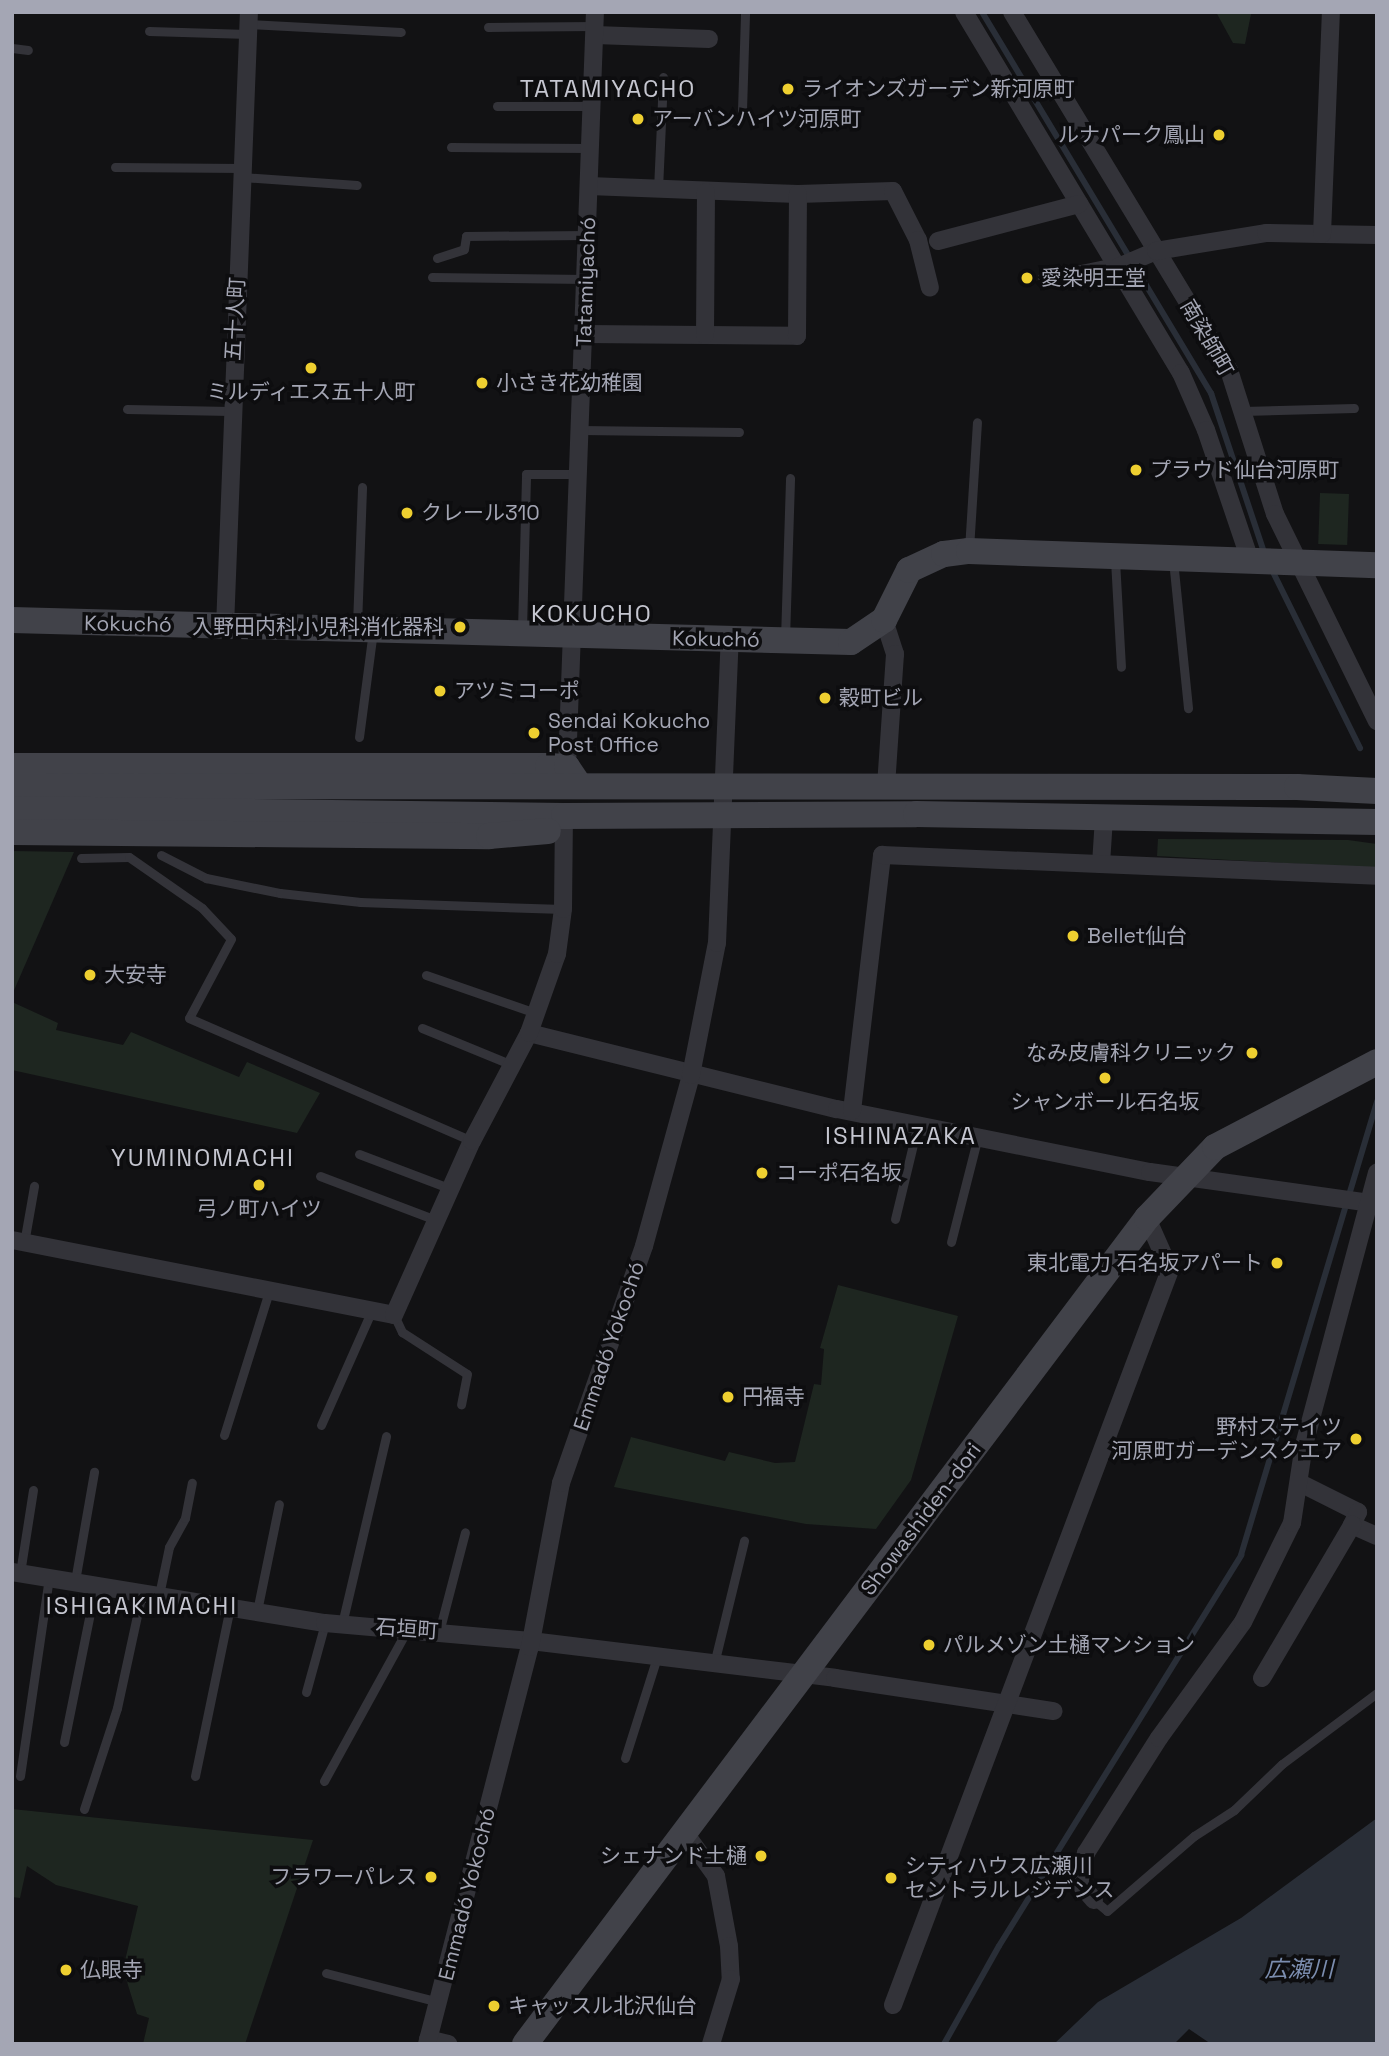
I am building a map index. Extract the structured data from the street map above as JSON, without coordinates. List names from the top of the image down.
{
  "streets": {
    "street": [
      "Tatamiyachó",
      "五十人町",
      "南染師町",
      "Kokuchó",
      "Emmadó Yokochó",
      "Showashiden-dori",
      "石垣町"
    ]
  },
  "crossings": [
    ["Tatamiyachó", "Kokuchó"],
    ["五十人町", "Kokuchó"],
    ["Kokuchó", "Emmadó Yokochó"],
    ["Emmadó Yokochó", "石垣町"],
    ["Showashiden-dori", "石垣町"]
  ],
  "districts": [
    "TATAMIYACHO",
    "KOKUCHO",
    "ISHINAZAKA",
    "YUMINOMACHI",
    "ISHIGAKIMACHI"
  ],
  "water": ["広瀬川"],
  "places": [
    "ライオンズガーデン新河原町",
    "アーバンハイツ河原町",
    "ルナパーク鳳山",
    "愛染明王堂",
    "ミルディエス五十人町",
    "小さき花幼稚園",
    "プラウド仙台河原町",
    "クレール310",
    "入野田内科小児科消化器科",
    "アツミコーポ",
    "穀町ビル",
    "Sendai Kokucho Post Office",
    "Bellet仙台",
    "大安寺",
    "なみ皮膚科クリニック",
    "シャンボール石名坂",
    "コーポ石名坂",
    "弓ノ町ハイツ",
    "東北電力 石名坂アパート",
    "円福寺",
    "野村ステイツ 河原町ガーデンスクエア",
    "パルメゾン土樋マンション",
    "シェナンド土樋",
    "フラワーパレス",
    "シティハウス広瀬川 セントラルレジデンス",
    "仏眼寺",
    "キャッスル北沢仙台"
  ]
}
